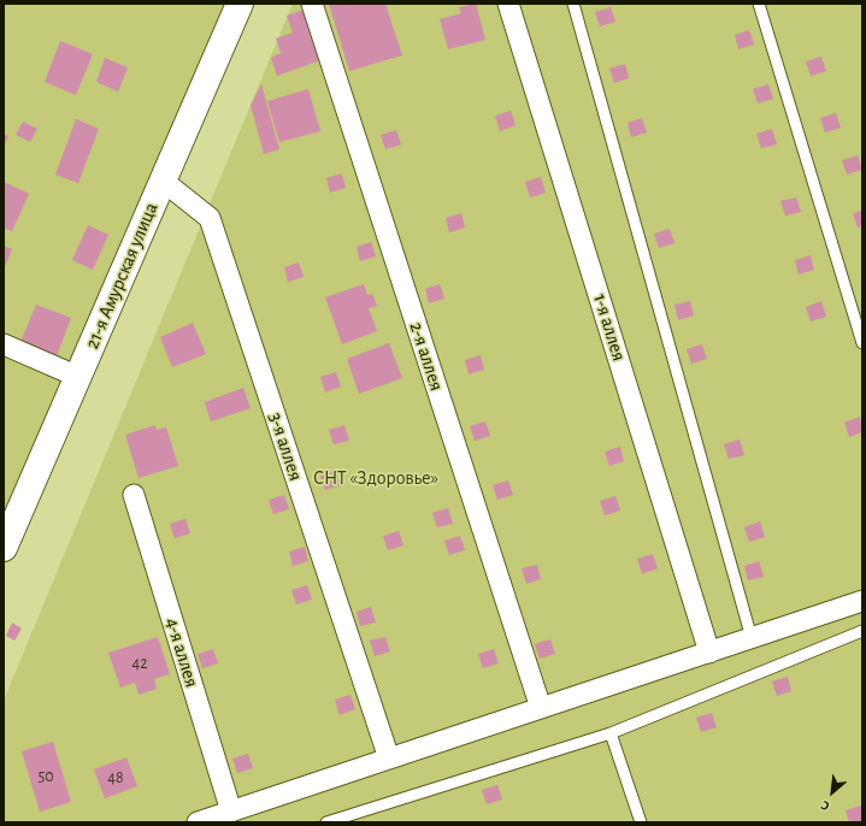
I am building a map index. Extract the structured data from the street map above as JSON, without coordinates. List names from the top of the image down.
{
  "streets": {
    "main road": ["21-я Амурская улица"],
    "street": [
      "1-я аллея",
      "2-я аллея",
      "3-я аллея",
      "4-я аллея"
    ]
  },
  "crossings": [
    ["21-я Амурская улица", "3-я аллея"]
  ],
  "parks": ["СНТ «Здоровье»"],
  "house_numbers": ["42", "50", "48"],
  "north": "bottom left"
}
